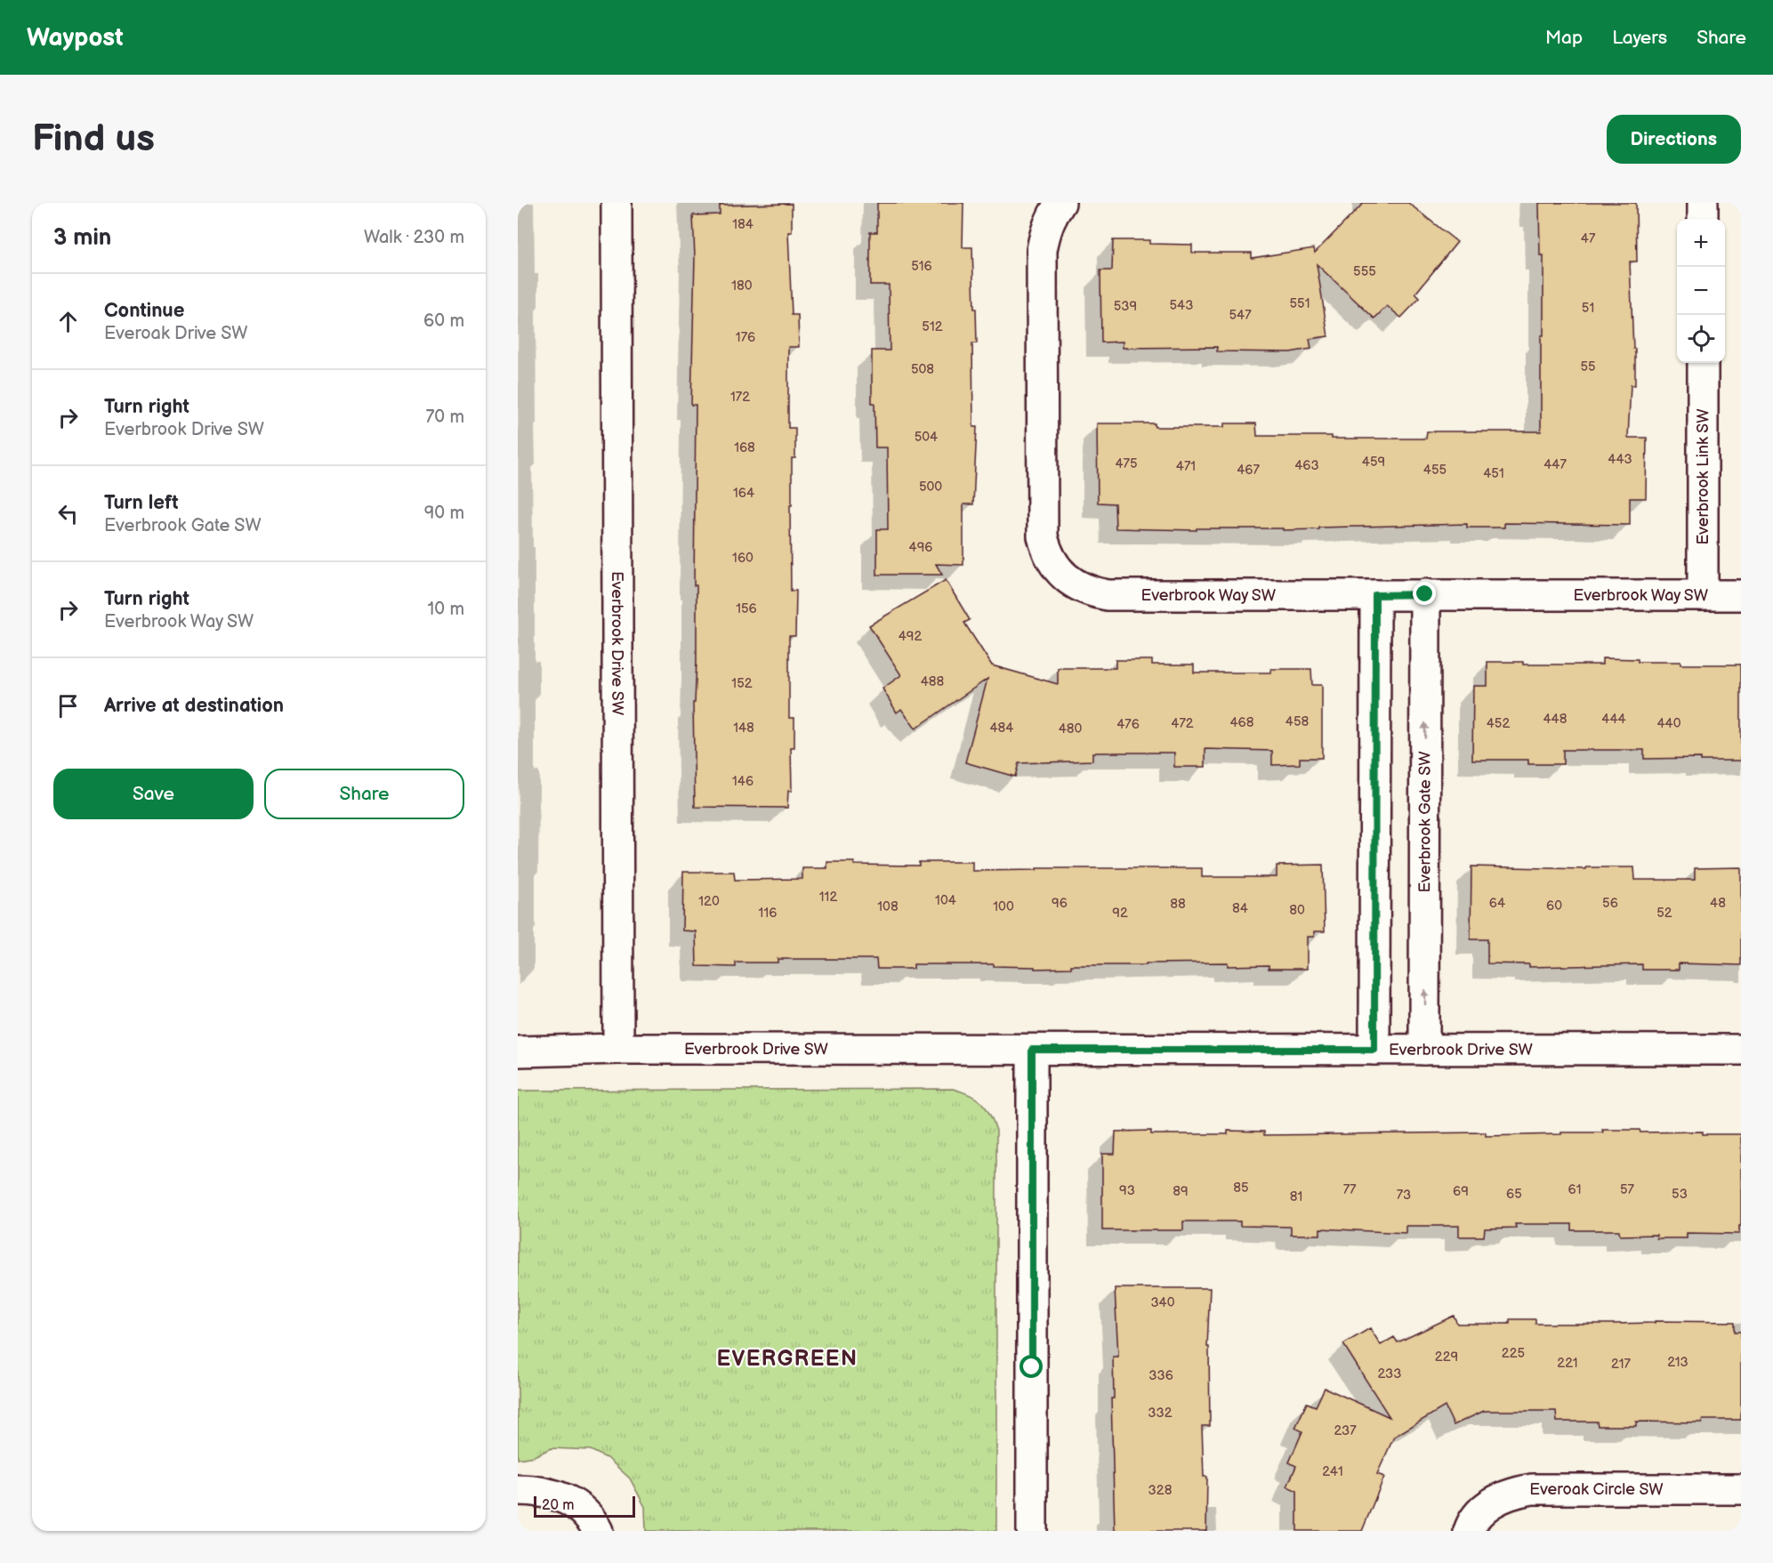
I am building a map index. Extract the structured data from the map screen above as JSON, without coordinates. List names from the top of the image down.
{
  "streets": {
    "street": [
      "Everbrook Link SW",
      "Everbrook Way SW",
      "Everbrook Drive SW",
      "Everbrook Gate SW",
      "Everoak Circle SW"
    ]
  },
  "crossings": [
    ["Everbrook Link SW", "Everbrook Way SW"],
    ["Everbrook Way SW", "Everbrook Gate SW"],
    ["Everbrook Drive SW", "Everbrook Gate SW"]
  ],
  "districts": ["EVERGREEN"],
  "house_numbers": [
    "184",
    "47",
    "516",
    "555",
    "180",
    "551",
    "543",
    "539",
    "51",
    "547",
    "512",
    "176",
    "55",
    "508",
    "172",
    "504",
    "168",
    "443",
    "459",
    "475",
    "447",
    "463",
    "471",
    "467",
    "455",
    "451",
    "500",
    "164",
    "496",
    "160",
    "156",
    "492",
    "488",
    "152",
    "448",
    "444",
    "458",
    "468",
    "472",
    "452",
    "440",
    "476",
    "148",
    "484",
    "480",
    "146",
    "112",
    "104",
    "120",
    "96",
    "64",
    "56",
    "48",
    "88",
    "60",
    "108",
    "100",
    "84",
    "80",
    "116",
    "92",
    "52",
    "85",
    "77",
    "61",
    "57",
    "93",
    "89",
    "69",
    "65",
    "53",
    "73",
    "81",
    "340",
    "225",
    "229",
    "213",
    "221",
    "217",
    "233",
    "336",
    "332",
    "237",
    "241",
    "328"
  ],
  "scale_bar": "20 m",
  "page": {
    "header": "Waypost",
    "nav": ["Map", "Layers", "Share"],
    "buttons": [
      "Directions",
      ["Save", "Share"]
    ],
    "title": "Find us",
    "heading": ["3 min", "Walk · 230 m"],
    "map_buttons": ["+", "−"],
    "list": [
      ["Continue", "Everoak Drive SW", "60 m"],
      ["Turn right", "Everbrook Drive SW", "70 m"],
      ["Turn left", "Everbrook Gate SW", "90 m"],
      ["Turn right", "Everbrook Way SW", "10 m"],
      "Arrive at destination"
    ],
    "scale": "20 m"
  }
}
